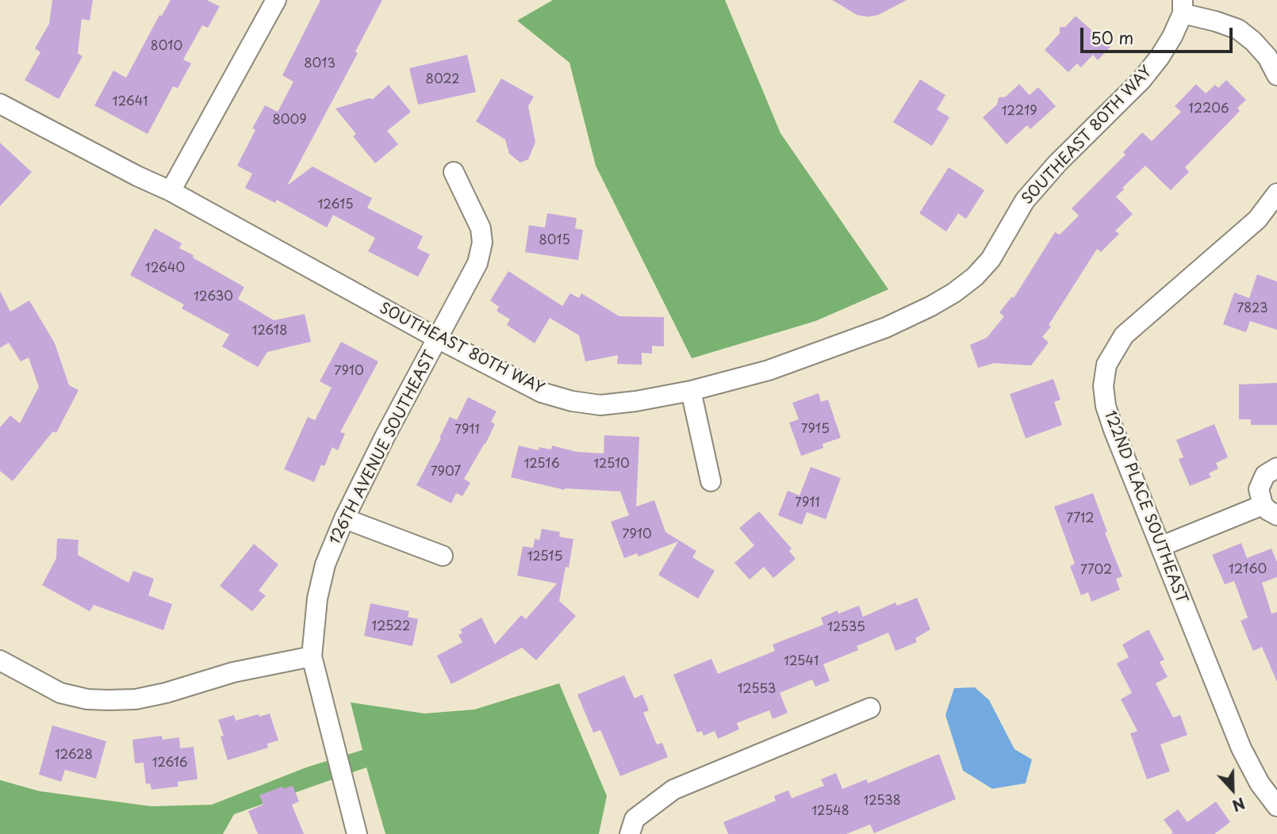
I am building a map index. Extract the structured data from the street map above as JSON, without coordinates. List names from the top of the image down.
{
  "streets": {
    "street": ["SOUTHEAST 80TH WAY", "126TH AVENUE SOUTHEAST", "122ND PLACE SOUTHEAST"]
  },
  "crossings": [
    ["SOUTHEAST 80TH WAY", "126TH AVENUE SOUTHEAST"]
  ],
  "house_numbers": [
    "8010",
    "8013",
    "8022",
    "12641",
    "12206",
    "12219",
    "8009",
    "12615",
    "8015",
    "12640",
    "12630",
    "7823",
    "12618",
    "7910",
    "7915",
    "7911",
    "12516",
    "12510",
    "7907",
    "7911",
    "7712",
    "7910",
    "12515",
    "12160",
    "7702",
    "12522",
    "12535",
    "12541",
    "12553",
    "12628",
    "12616",
    "12538",
    "12548"
  ],
  "scale_bar": "50 m",
  "north": "bottom"
}
